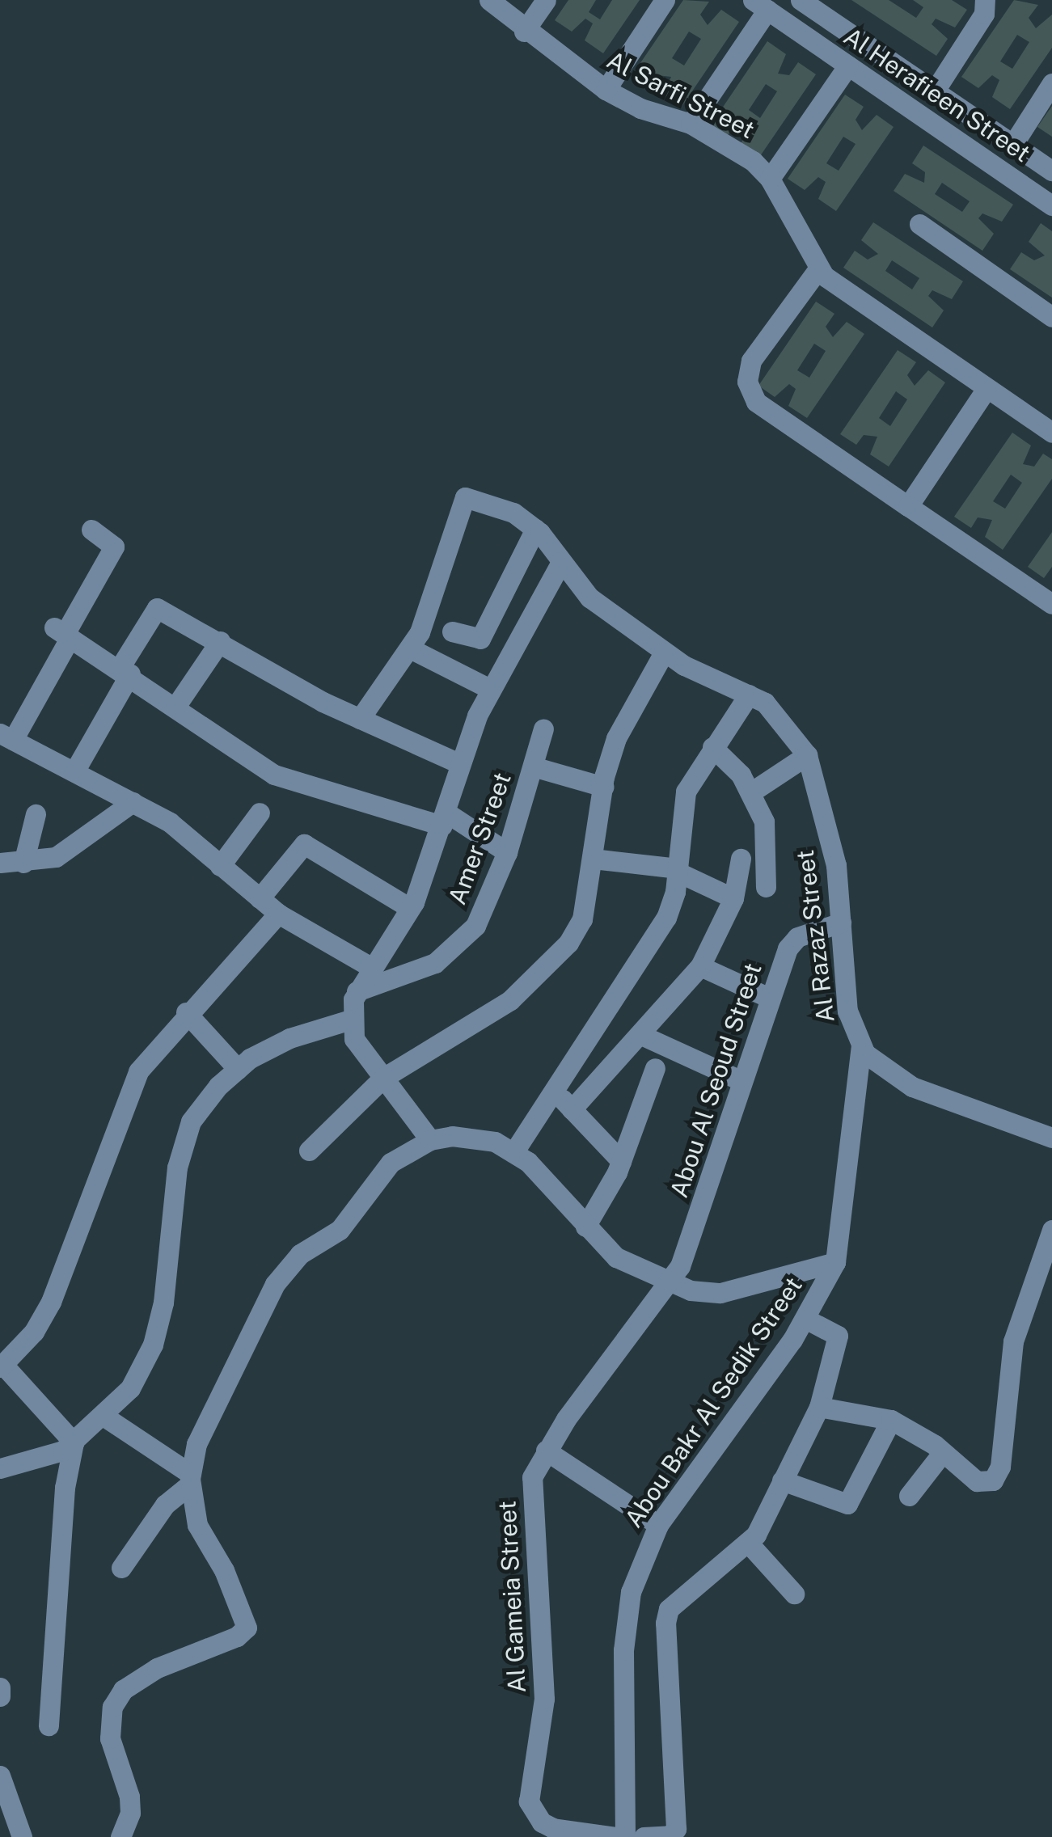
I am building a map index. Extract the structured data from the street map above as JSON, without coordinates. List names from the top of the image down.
{
  "streets": {
    "street": [
      "Al Sarfi Street",
      "Al Herafieen Street",
      "Amer Street",
      "Al Razaz Street",
      "Abou Al Seoud Street",
      "Abou Bakr Al Sedik Street",
      "Al Gameia Street"
    ]
  },
  "crossings": [
    ["Al Razaz Street", "Abou Al Seoud Street"],
    ["Al Razaz Street", "Abou Bakr Al Sedik Street"],
    ["Abou Al Seoud Street", "Al Gameia Street"]
  ]
}
